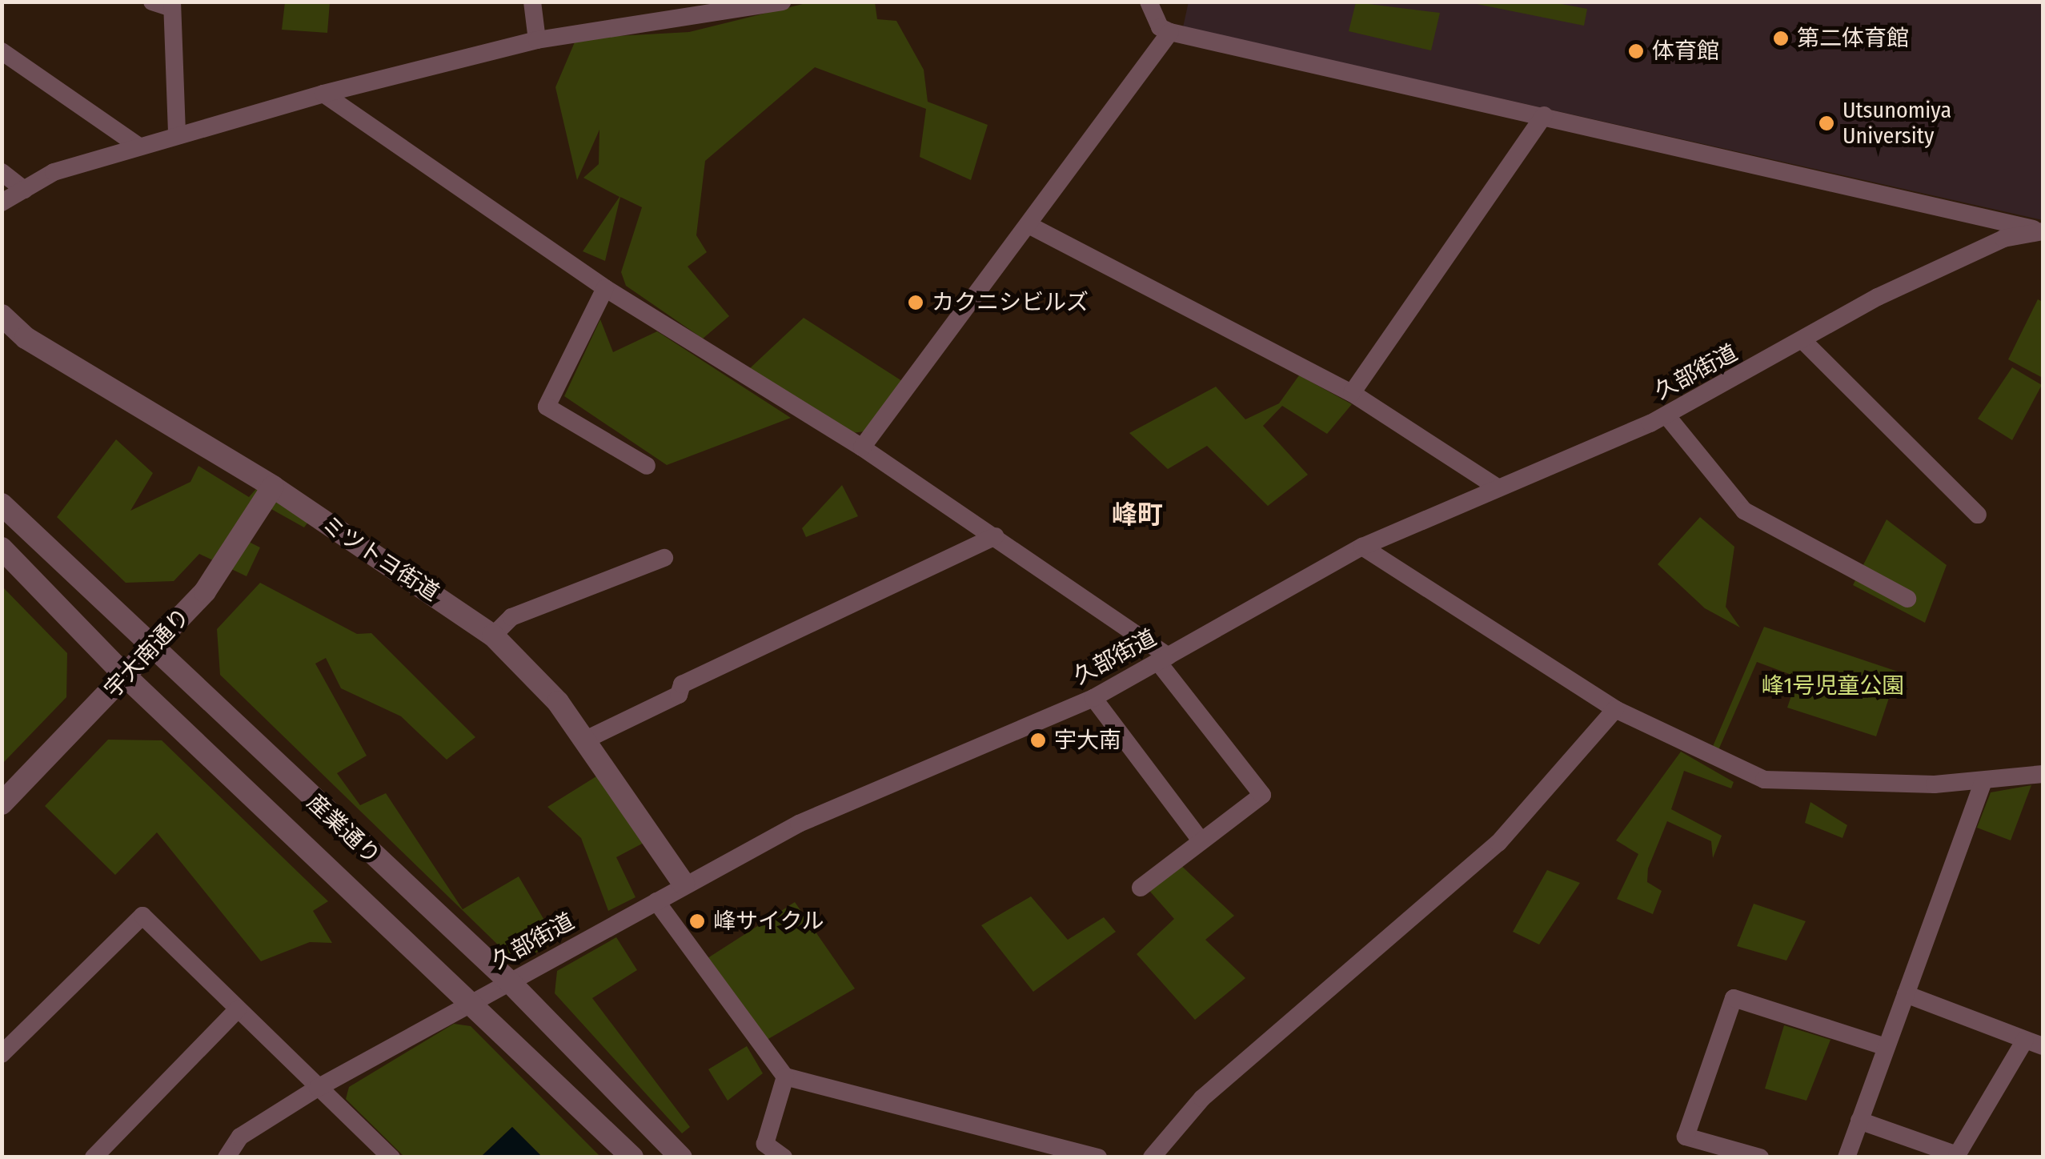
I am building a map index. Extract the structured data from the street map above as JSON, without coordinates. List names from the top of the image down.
{
  "streets": {
    "street": [
      "久部街道",
      "ミツトヨ街道",
      "宇大南通り",
      "産業通り"
    ]
  },
  "crossings": [
    ["久部街道", "ミツトヨ街道"],
    ["久部街道", "産業通り"],
    ["ミツトヨ街道", "宇大南通り"],
    ["宇大南通り", "産業通り"]
  ],
  "districts": ["峰町"],
  "parks": ["峰1号児童公園"],
  "places": [
    "第二体育館",
    "体育館",
    "Utsunomiya University",
    "カクニシビルズ",
    "宇大南",
    "峰サイクル"
  ]
}
